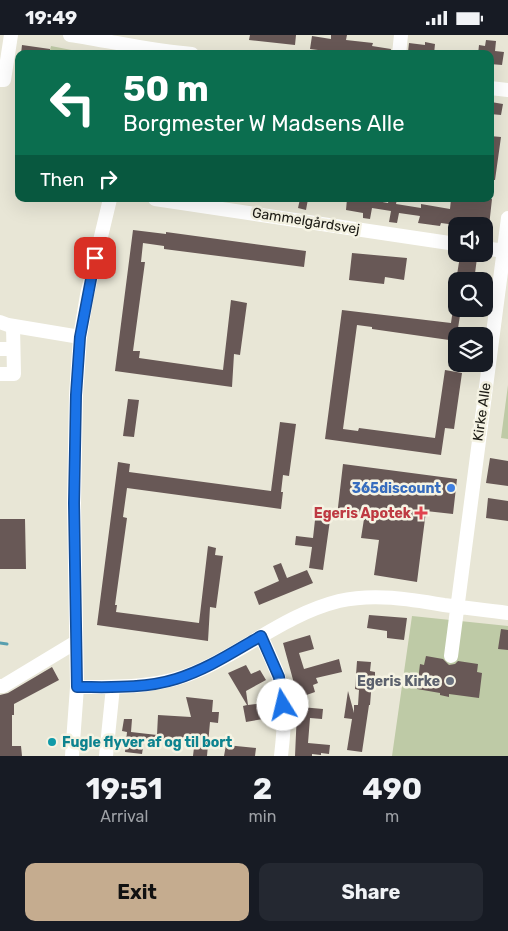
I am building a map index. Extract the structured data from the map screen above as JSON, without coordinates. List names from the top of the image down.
{
  "streets": {
    "street": ["Gammelgårdsvej", "Kirke Alle"]
  },
  "places": {
    "other": ["365discount", "Egeris Kirke", "Fugle flyver af og til bort"],
    "health": ["Egeris Apotek"]
  },
  "page": {
    "status": "19:49",
    "turn": ["50 m", "Borgmester W Madsens Alle"],
    "then": "Then",
    "eta": [
      "19:51",
      "Arrival",
      "2",
      "min",
      "490",
      "m"
    ],
    "buttons": ["Exit", "Share"]
  }
}
